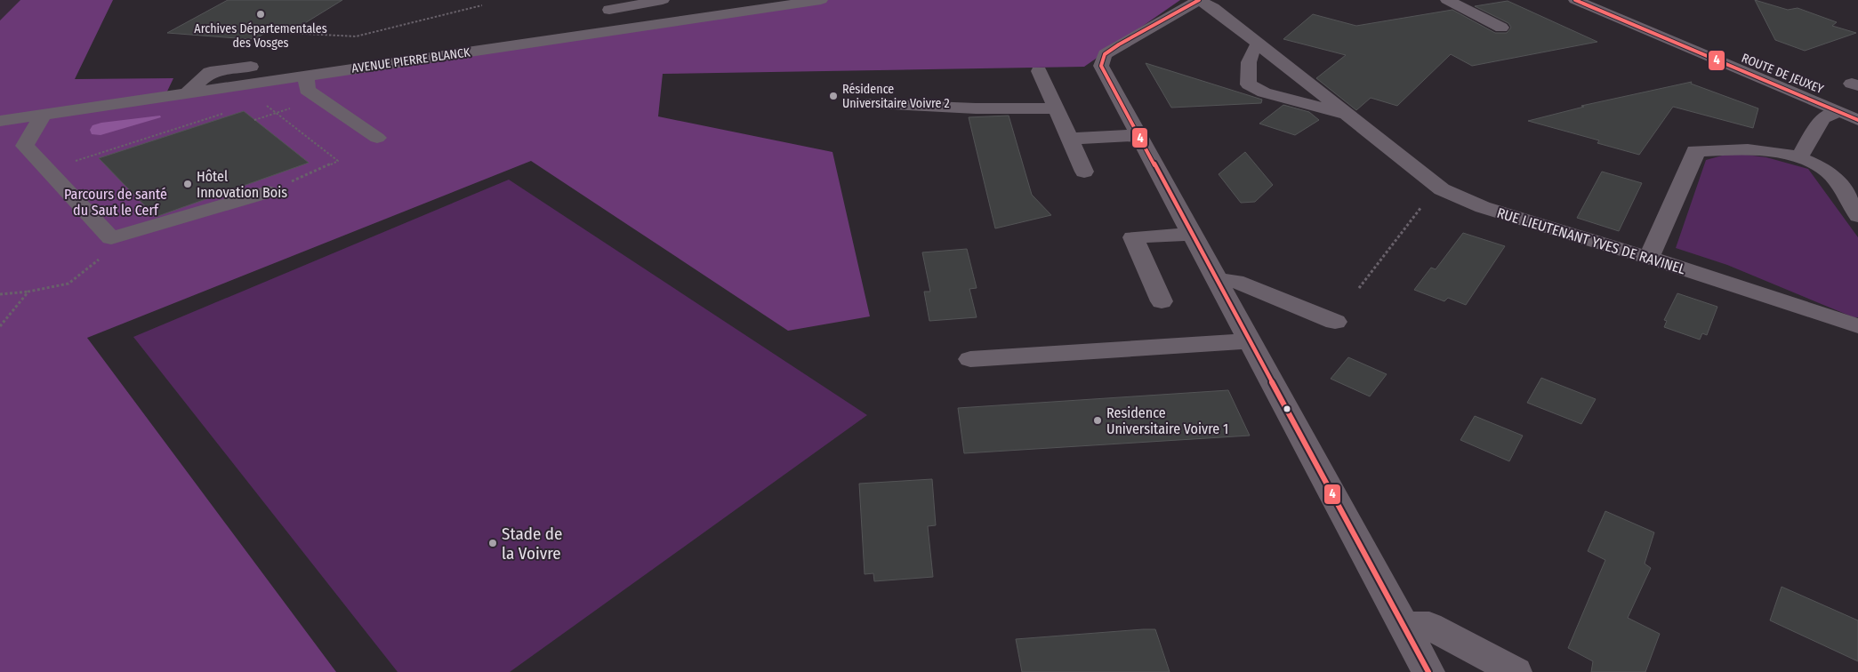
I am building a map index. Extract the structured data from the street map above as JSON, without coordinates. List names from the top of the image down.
{
  "streets": {
    "main road": ["ROUTE DE JEUXEY"],
    "street": ["AVENUE PIERRE BLANCK", "RUE LIEUTENANT YVES DE RAVINEL"]
  },
  "parks": ["Parcours de santé du Saut le Cerf"],
  "places": [
    "Archives Départementales des Vosges",
    "Résidence Universitaire Voivre 2",
    "Hôtel Innovation Bois",
    "Residence Universitaire Voivre 1",
    "Stade de la Voivre"
  ],
  "lines": ["transit line 4"]
}
